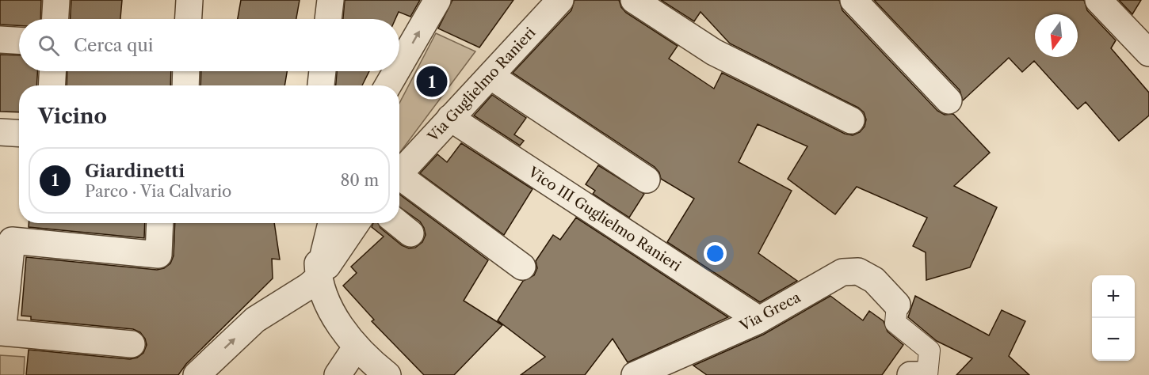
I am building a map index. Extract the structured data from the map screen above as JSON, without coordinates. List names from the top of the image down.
{
  "streets": {
    "street": ["Via Guglielmo Ranieri", "Vico III Guglielmo Ranieri", "Via Greca"]
  },
  "crossings": [
    ["Via Guglielmo Ranieri", "Vico III Guglielmo Ranieri"],
    ["Vico III Guglielmo Ranieri", "Via Greca"]
  ],
  "north": "bottom",
  "page": {
    "search": "Cerca qui",
    "pins": "1",
    "heading": "Vicino",
    "list": [
      {
        "mark": "1",
        "name": "Giardinetti",
        "note": "Parco · Via Calvario",
        "value": "80 m"
      }
    ],
    "map_buttons": ["+", "−"]
  }
}
